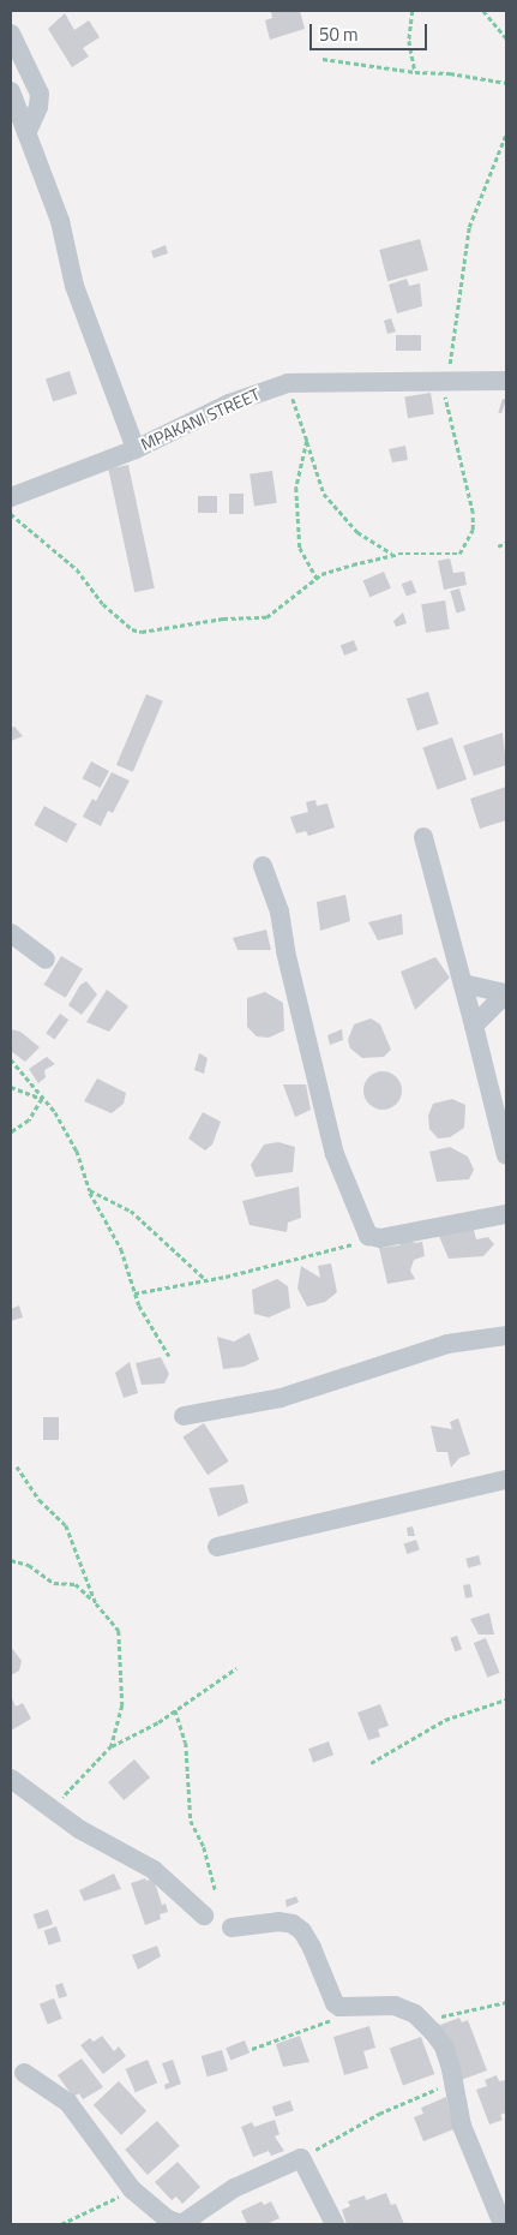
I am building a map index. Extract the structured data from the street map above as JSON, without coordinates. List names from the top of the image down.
{
  "streets": {
    "street": ["MPAKANI STREET"]
  },
  "scale_bar": "50 m"
}
